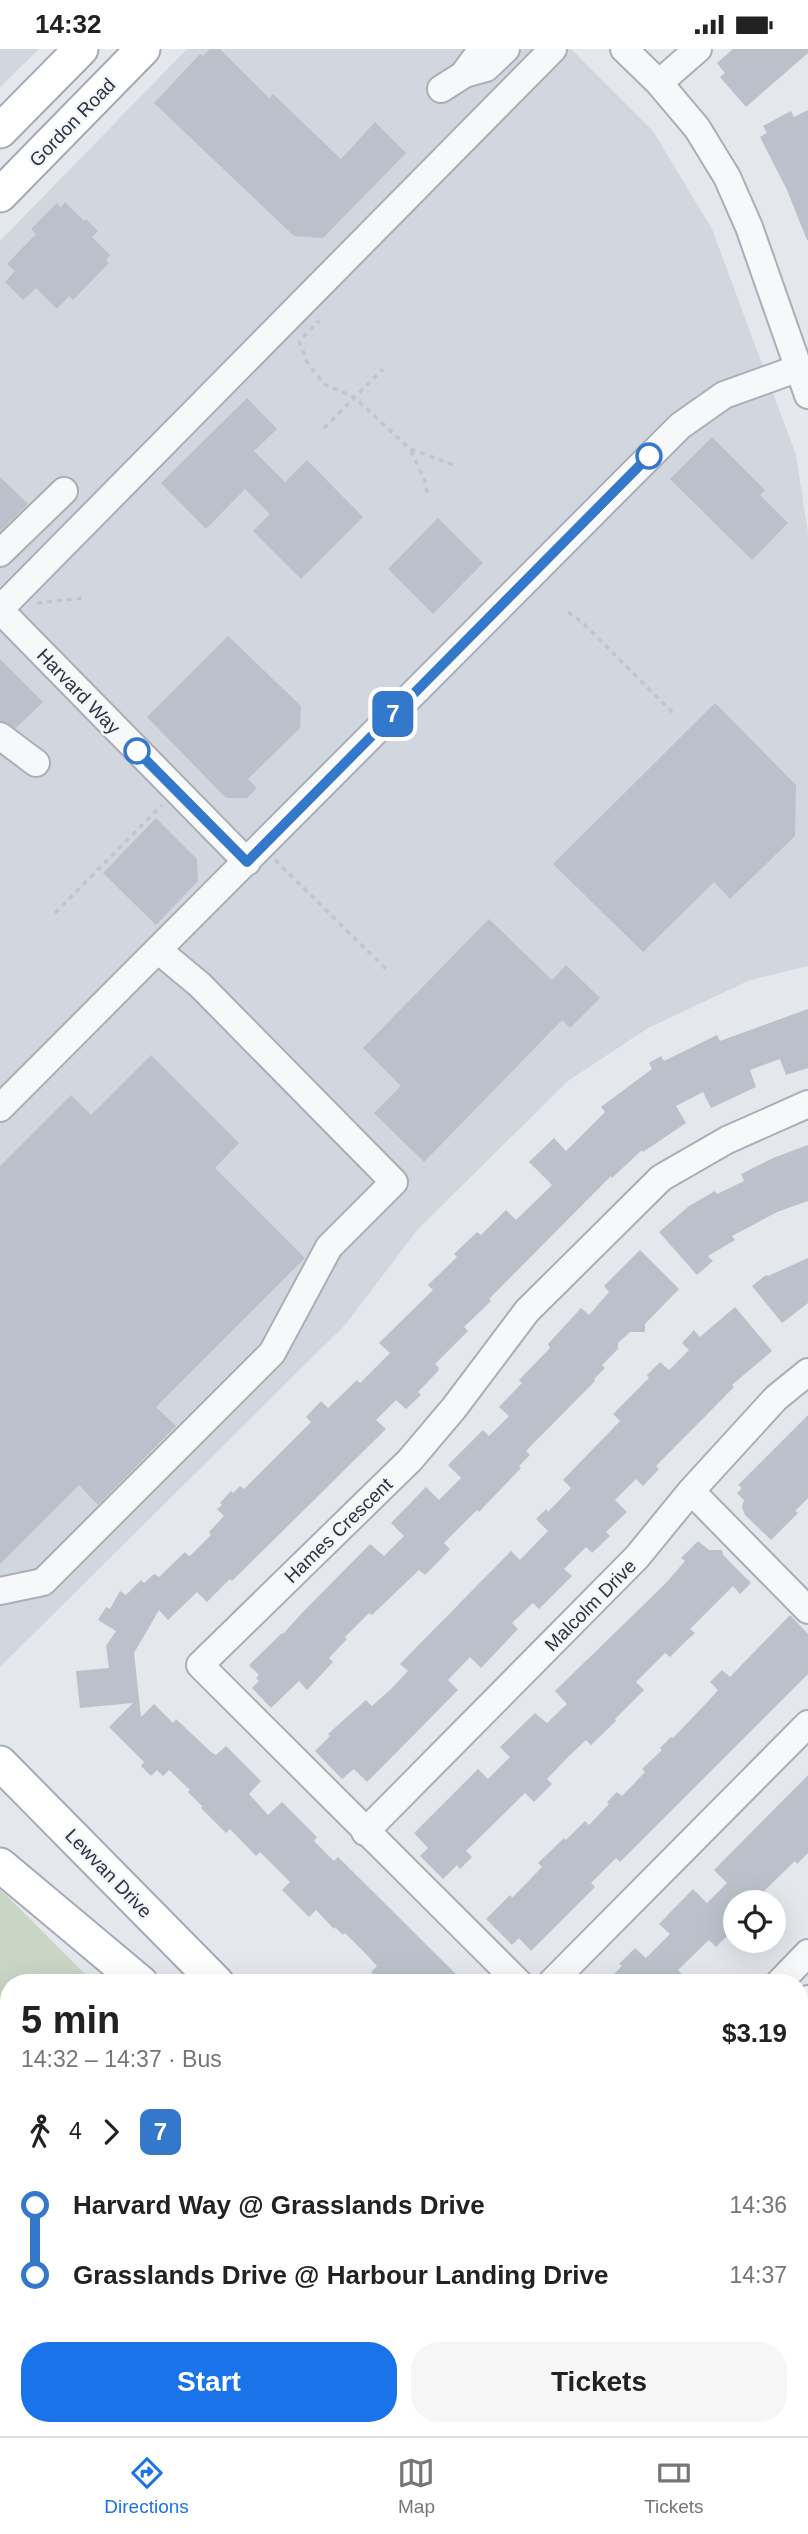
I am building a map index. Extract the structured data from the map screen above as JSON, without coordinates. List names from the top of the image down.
{
  "streets": {
    "main road": ["Gordon Road", "Lewvan Drive"],
    "street": ["Harvard Way", "Hames Crescent", "Malcolm Drive"]
  },
  "crossings": [
    ["Hames Crescent", "Malcolm Drive"]
  ],
  "lines": ["bus line 7"],
  "page": {
    "status": "14:32",
    "on_map": "7",
    "heading": ["5 min", "14:32 – 14:37 · Bus", "$3.19"],
    "legs": ["4", "7"],
    "list": [
      {
        "name": "Harvard Way @ Grasslands Drive",
        "value": "14:36"
      },
      {
        "name": "Grasslands Drive @ Harbour Landing Drive",
        "value": "14:37"
      }
    ],
    "buttons": ["Start", "Tickets"],
    "tabs": ["Directions", "Map", "Tickets"]
  }
}
